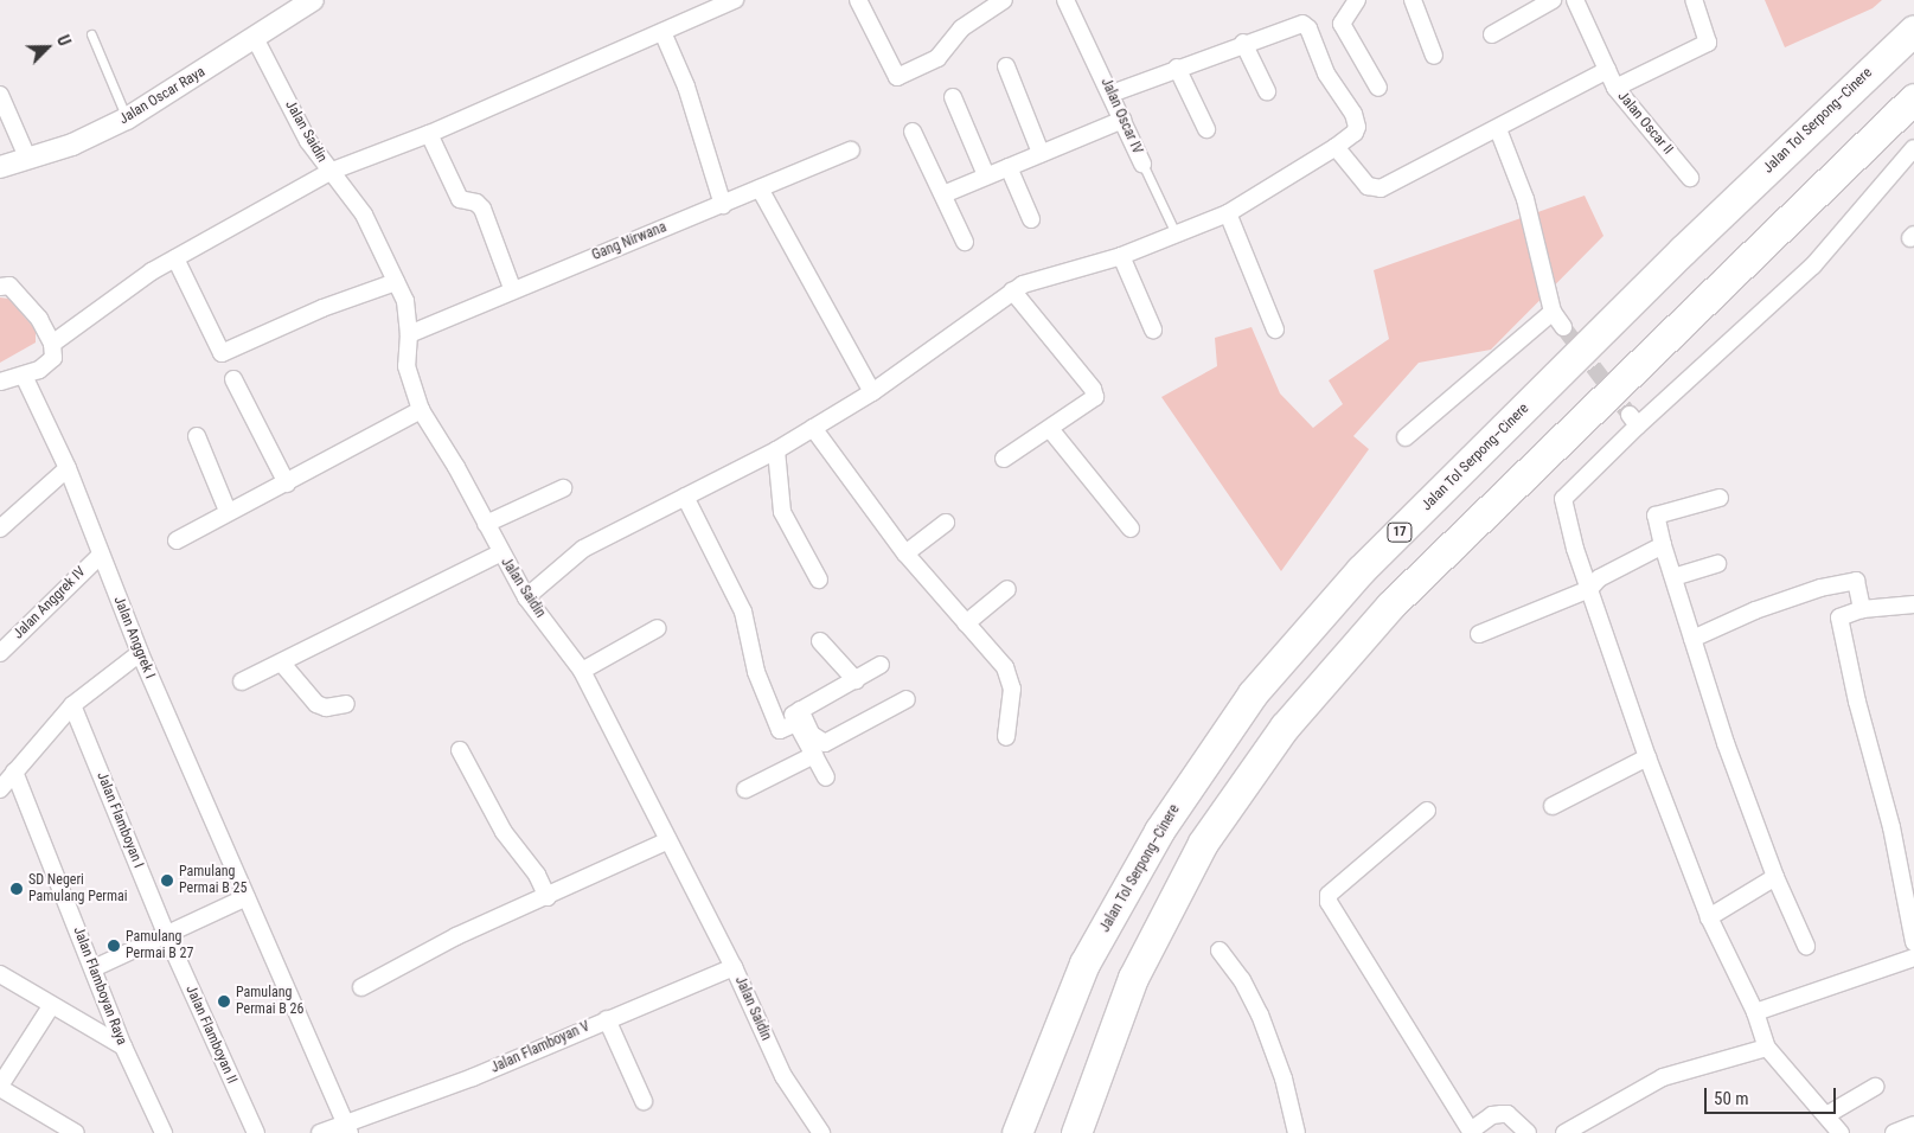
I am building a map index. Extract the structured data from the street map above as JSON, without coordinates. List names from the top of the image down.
{
  "streets": {
    "highway": ["Jalan Tol Serpong–Cinere", "17"],
    "street": [
      "Jalan Oscar Raya",
      "Jalan Oscar IV",
      "Jalan Oscar II",
      "Jalan Saidin",
      "Gang Nirwana",
      "Jalan Anggrek IV",
      "Jalan Anggrek I",
      "Jalan Flamboyan I",
      "Jalan Flamboyan Raya",
      "Jalan Flamboyan II",
      "Jalan Flamboyan V"
    ]
  },
  "crossings": [
    ["Jalan Oscar Raya", "Jalan Saidin"],
    ["Jalan Saidin", "Gang Nirwana"],
    ["Jalan Saidin", "Jalan Flamboyan V"],
    ["Jalan Anggrek IV", "Jalan Anggrek I"],
    ["Jalan Anggrek I", "Jalan Flamboyan V"],
    ["Jalan Flamboyan I", "Jalan Flamboyan II"]
  ],
  "places": [
    "Pamulang Permai B 25",
    "SD Negeri Pamulang Permai",
    "Pamulang Permai B 27",
    "Pamulang Permai B 26"
  ],
  "scale_bar": "50 m",
  "north": "top right"
}
